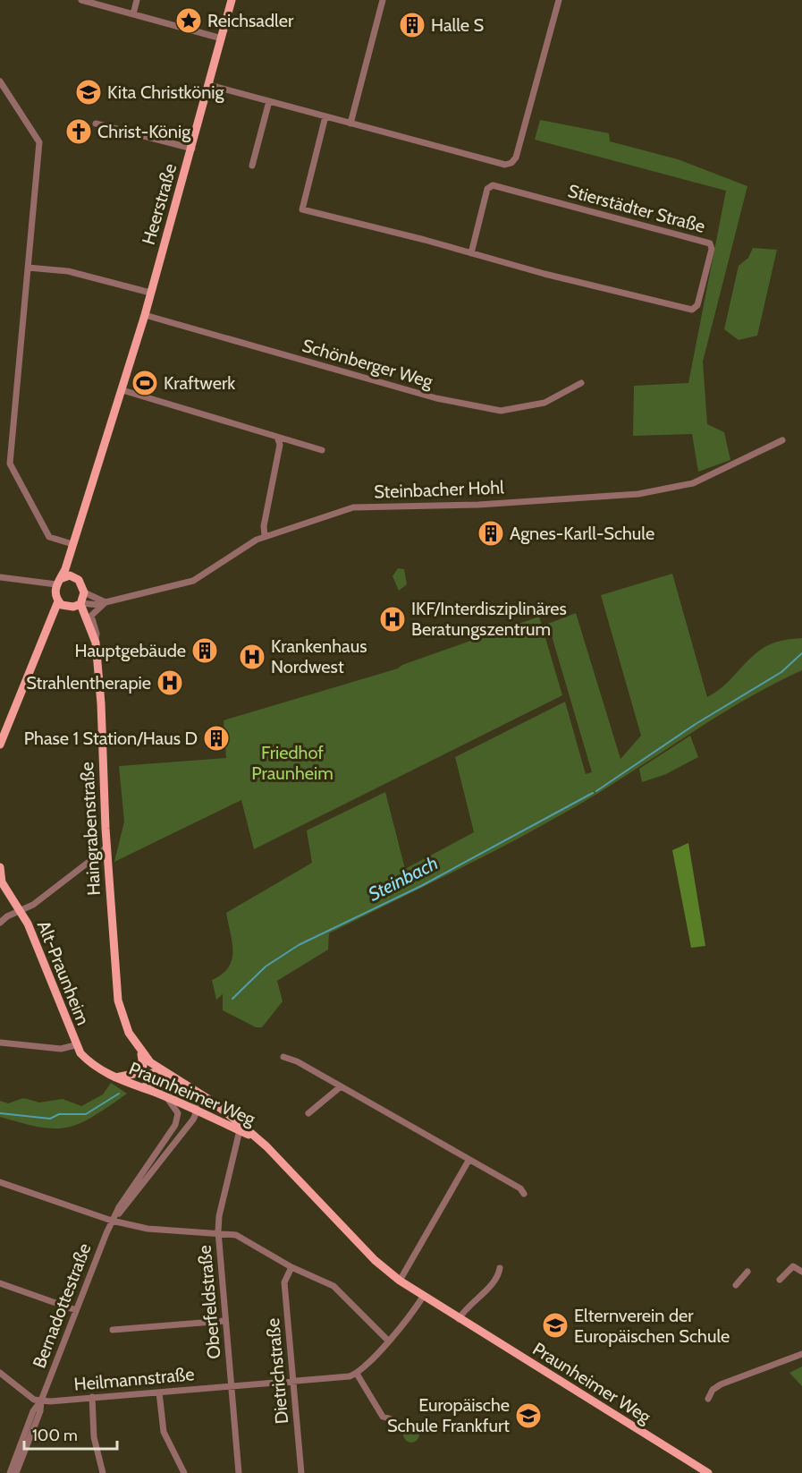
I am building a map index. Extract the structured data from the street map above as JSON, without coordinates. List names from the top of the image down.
{
  "streets": {
    "main road": [
      "Heerstraße",
      "Haingrabenstraße",
      "Alt-Praunheim",
      "Praunheimer Weg"
    ],
    "street": [
      "Stierstädter Straße",
      "Schönberger Weg",
      "Steinbacher Hohl",
      "Oberfeldstraße",
      "Bernadottestraße",
      "Dietrichstraße",
      "Heilmannstraße"
    ]
  },
  "crossings": [
    ["Heerstraße", "Schönberger Weg"],
    ["Heerstraße", "Steinbacher Hohl"],
    ["Heerstraße", "Haingrabenstraße"],
    ["Steinbacher Hohl", "Haingrabenstraße"],
    ["Haingrabenstraße", "Praunheimer Weg"],
    ["Alt-Praunheim", "Praunheimer Weg"],
    ["Praunheimer Weg", "Oberfeldstraße"],
    ["Oberfeldstraße", "Heilmannstraße"],
    ["Bernadottestraße", "Heilmannstraße"],
    ["Dietrichstraße", "Heilmannstraße"]
  ],
  "water": ["Steinbach"],
  "parks": ["Friedhof Praunheim"],
  "places": {
    "place": ["Reichsadler"],
    "building": [
      "Halle S",
      "Agnes-Karll-Schule",
      "Hauptgebäude",
      "Phase 1 Station/Haus D"
    ],
    "school or university": ["Kita Christkönig", "Elternverein der Europäischen Schule", "Europäische Schule Frankfurt"],
    "church": ["Christ-König"],
    "sports": ["Kraftwerk"],
    "hospital": ["IKF/Interdisziplinäres Beratungszentrum", "Krankenhaus Nordwest", "Strahlentherapie"]
  },
  "scale_bar": "100 m"
}
